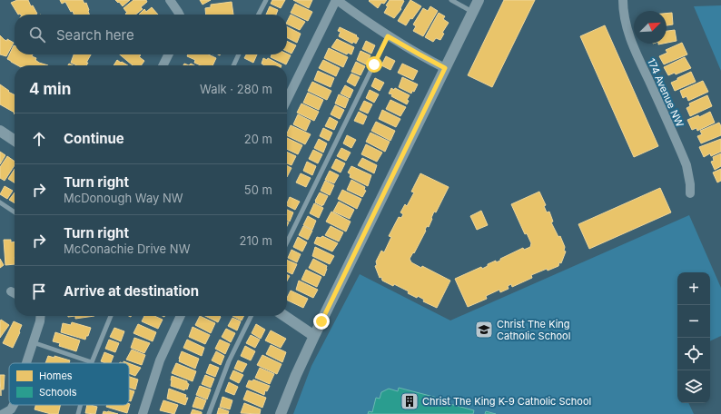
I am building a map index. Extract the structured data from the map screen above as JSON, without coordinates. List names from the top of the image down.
{
  "streets": {
    "street": ["174 Avenue NW"]
  },
  "places": {
    "school or university": ["Christ The King Catholic School"],
    "building": ["Christ The King K-9 Catholic School"]
  },
  "legend": ["Homes", "Schools"],
  "north": "top right",
  "page": {
    "search": "Search here",
    "heading": ["4 min", "Walk · 280 m"],
    "list": [
      ["Continue", "20 m"],
      ["Turn right", "McDonough Way NW", "50 m"],
      ["Turn right", "McConachie Drive NW", "210 m"],
      "Arrive at destination"
    ],
    "map_buttons": ["+", "−"]
  }
}
